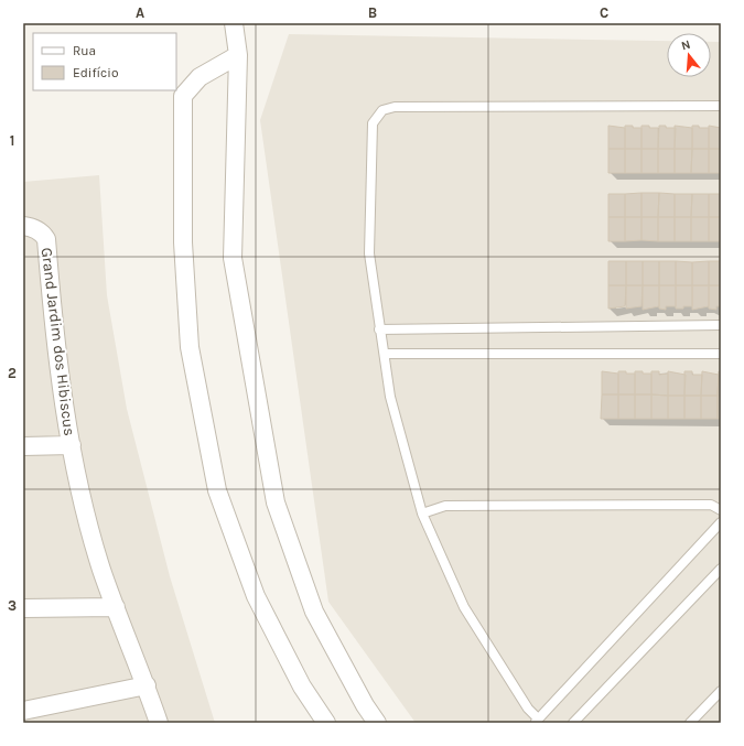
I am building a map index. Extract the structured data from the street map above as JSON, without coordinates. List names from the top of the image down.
{
  "streets": {
    "street": ["Grand Jardim dos Hibiscus"]
  },
  "legend": ["Rua", "Edifício"],
  "north": "top",
  "grid": {
    "columns": ["A", "B", "C"],
    "rows": ["1", "2", "3"]
  }
}
